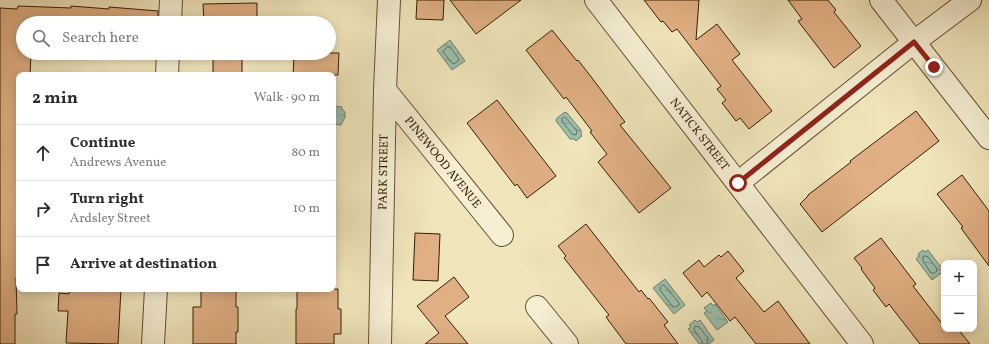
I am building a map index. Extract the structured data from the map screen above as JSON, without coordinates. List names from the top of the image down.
{
  "streets": {
    "street": ["NATICK STREET", "PINEWOOD AVENUE", "PARK STREET"]
  },
  "crossings": [
    ["PINEWOOD AVENUE", "PARK STREET"]
  ],
  "page": {
    "search": "Search here",
    "heading": ["2 min", "Walk · 90 m"],
    "list": [
      ["Continue", "Andrews Avenue", "80 m"],
      ["Turn right", "Ardsley Street", "10 m"],
      "Arrive at destination"
    ],
    "map_buttons": ["+", "−"]
  }
}
